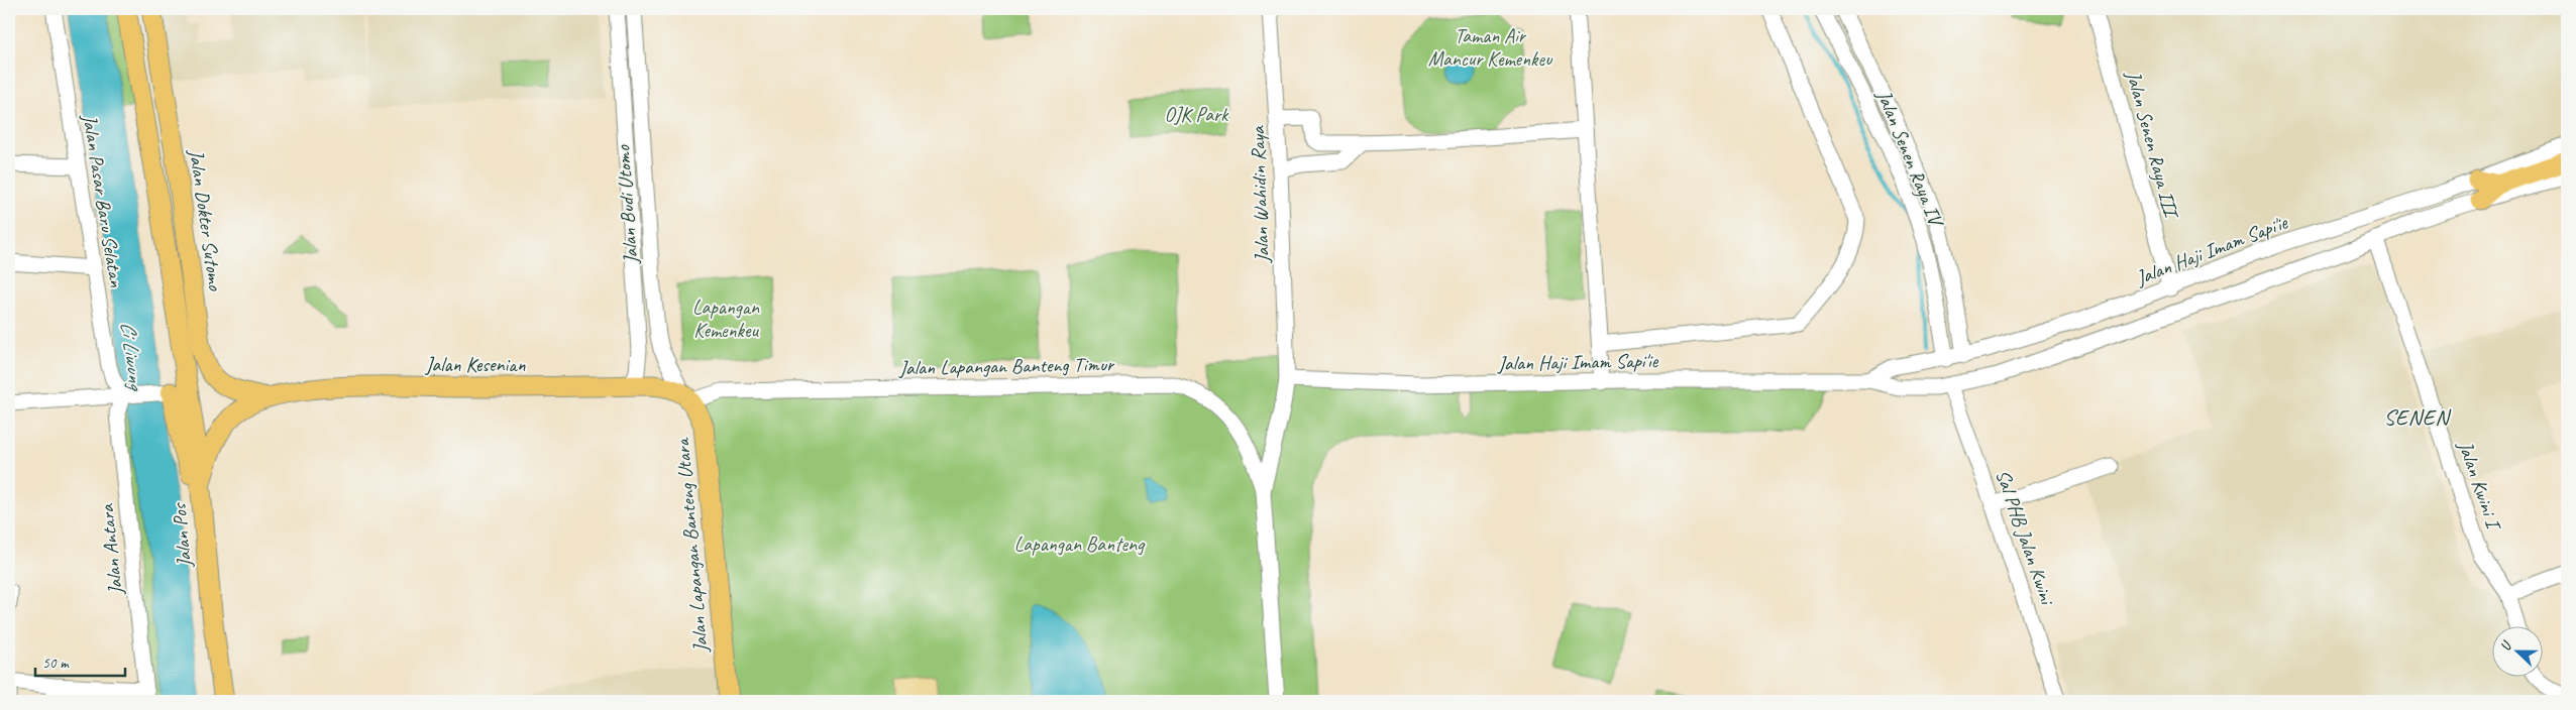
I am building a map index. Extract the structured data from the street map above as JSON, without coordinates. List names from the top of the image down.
{
  "streets": {
    "main road": [
      "Jalan Dokter Sutomo",
      "Jalan Kesenian",
      "Jalan Pos",
      "Jalan Lapangan Banteng Utara"
    ],
    "street": [
      "Jalan Senen Raya III",
      "Jalan Senen Raya IV",
      "Jalan Wahidin Raya",
      "Jalan Pasar Baru Selatan",
      "Jalan Budi Utomo",
      "Jalan Haji Imam Sapi'ie",
      "Jalan Lapangan Banteng Timur",
      "Jalan Kwini I",
      "Sal PHB Jalan Kwini",
      "Jalan Antara"
    ]
  },
  "crossings": [
    ["Jalan Senen Raya III", "Jalan Haji Imam Sapi'ie"],
    ["Jalan Senen Raya IV", "Jalan Haji Imam Sapi'ie"],
    ["Jalan Wahidin Raya", "Jalan Haji Imam Sapi'ie"],
    ["Jalan Wahidin Raya", "Jalan Lapangan Banteng Timur"],
    ["Jalan Pasar Baru Selatan", "Jalan Antara"],
    ["Jalan Budi Utomo", "Jalan Kesenian"],
    ["Jalan Budi Utomo", "Jalan Lapangan Banteng Timur"],
    ["Jalan Budi Utomo", "Jalan Lapangan Banteng Utara"],
    ["Jalan Dokter Sutomo", "Jalan Kesenian"],
    ["Jalan Haji Imam Sapi'ie", "Jalan Kwini I"],
    ["Jalan Haji Imam Sapi'ie", "Sal PHB Jalan Kwini"],
    ["Jalan Kesenian", "Jalan Lapangan Banteng Timur"],
    ["Jalan Kesenian", "Jalan Lapangan Banteng Utara"],
    ["Jalan Lapangan Banteng Timur", "Jalan Lapangan Banteng Utara"]
  ],
  "districts": ["SENEN"],
  "water": ["Ci Liwung"],
  "parks": [
    "Taman Air Mancur Kemenkeu",
    "OJK Park",
    "Lapangan Kemenkeu",
    "Lapangan Banteng"
  ],
  "scale_bar": "50 m",
  "north": "left"
}
